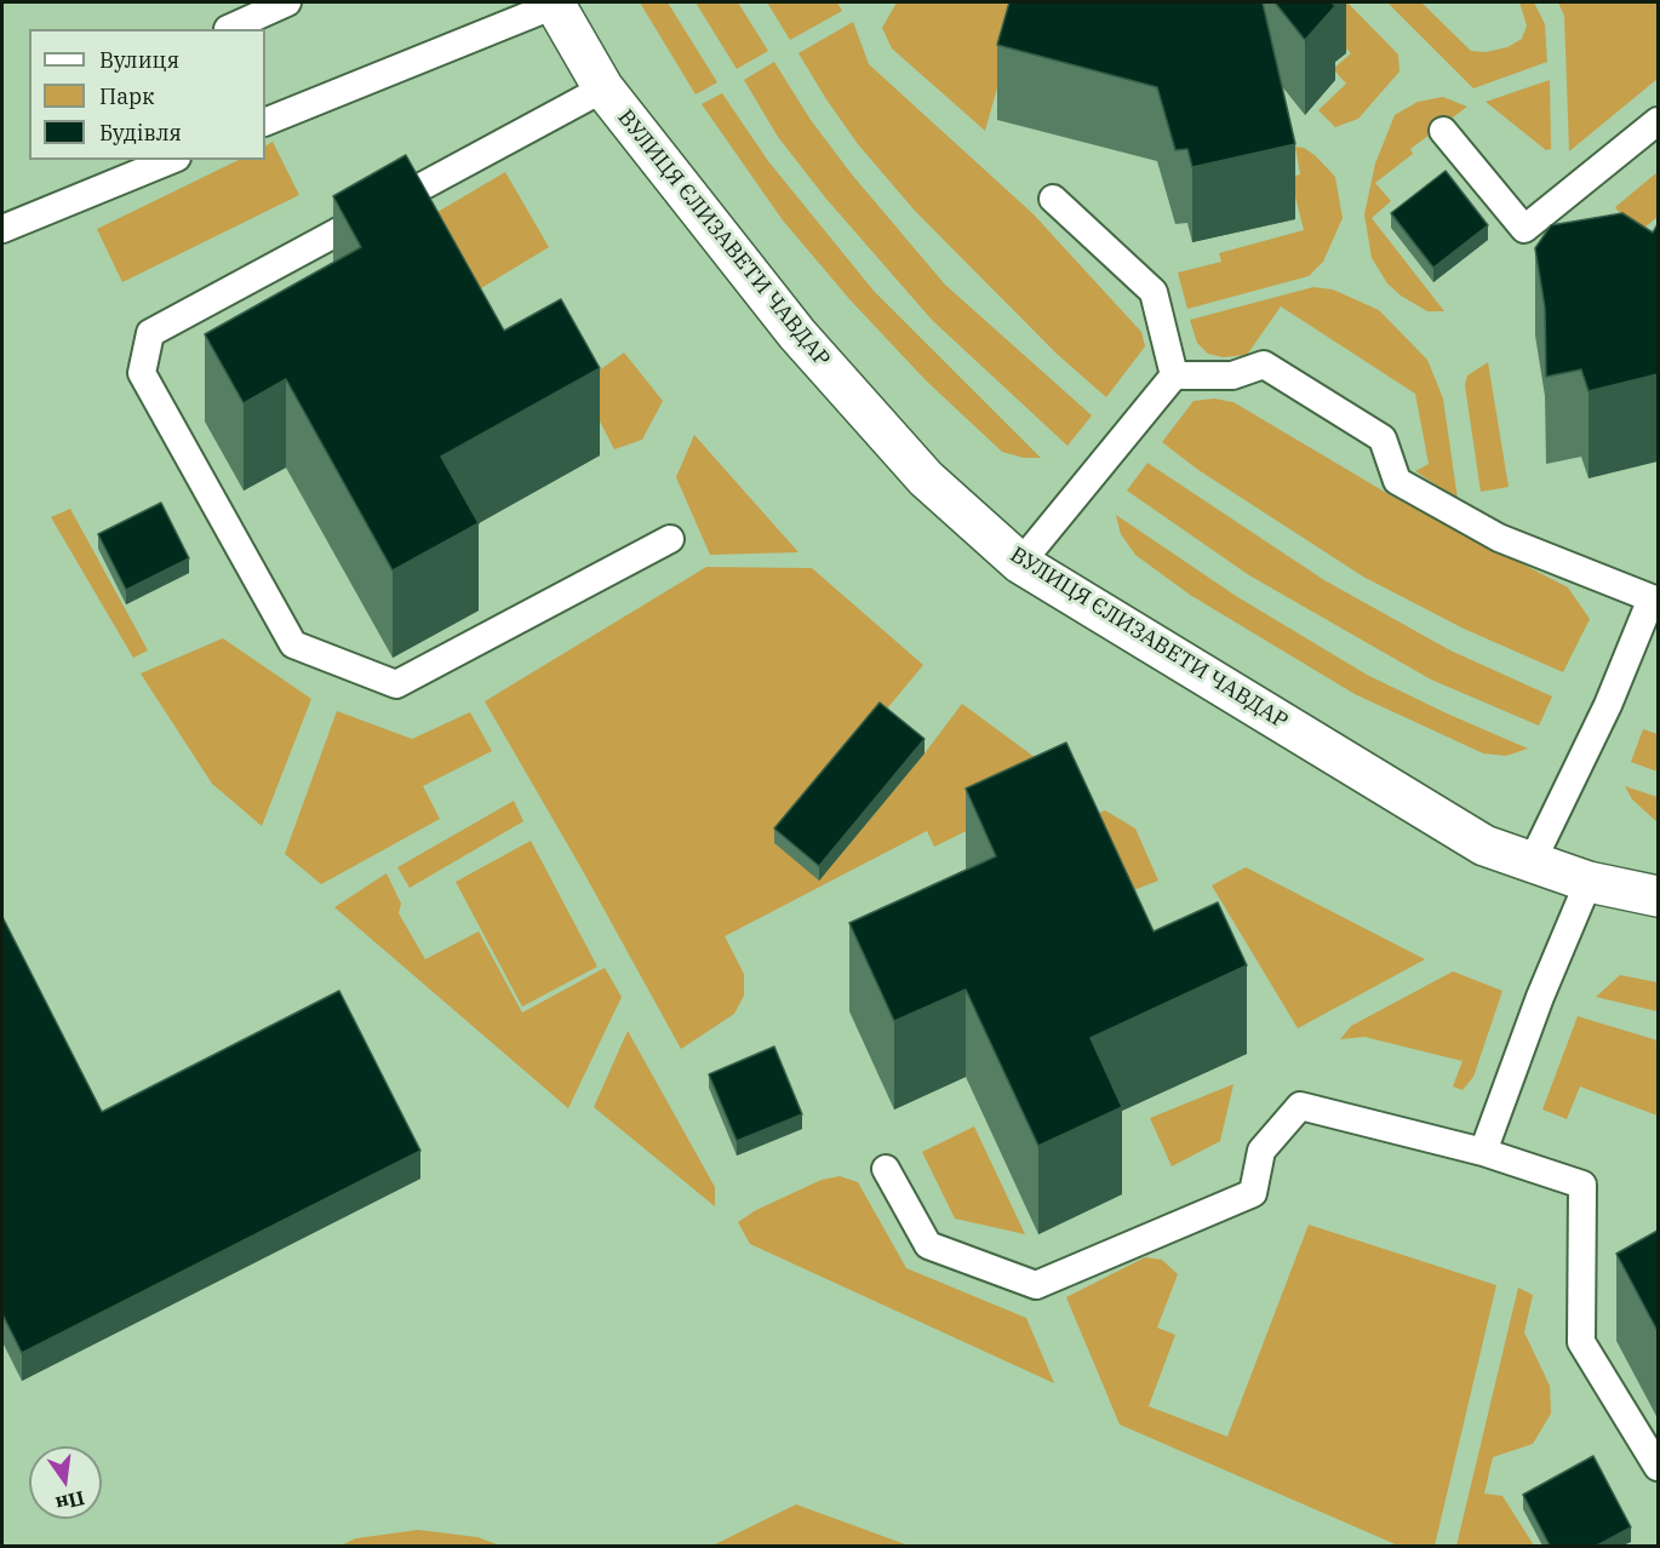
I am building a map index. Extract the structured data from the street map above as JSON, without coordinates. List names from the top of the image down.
{
  "streets": {
    "street": ["ВУЛИЦЯ ЄЛИЗАВЕТИ ЧАВДАР"]
  },
  "legend": ["Вулиця", "Парк", "Будівля"],
  "north": "bottom"
}
